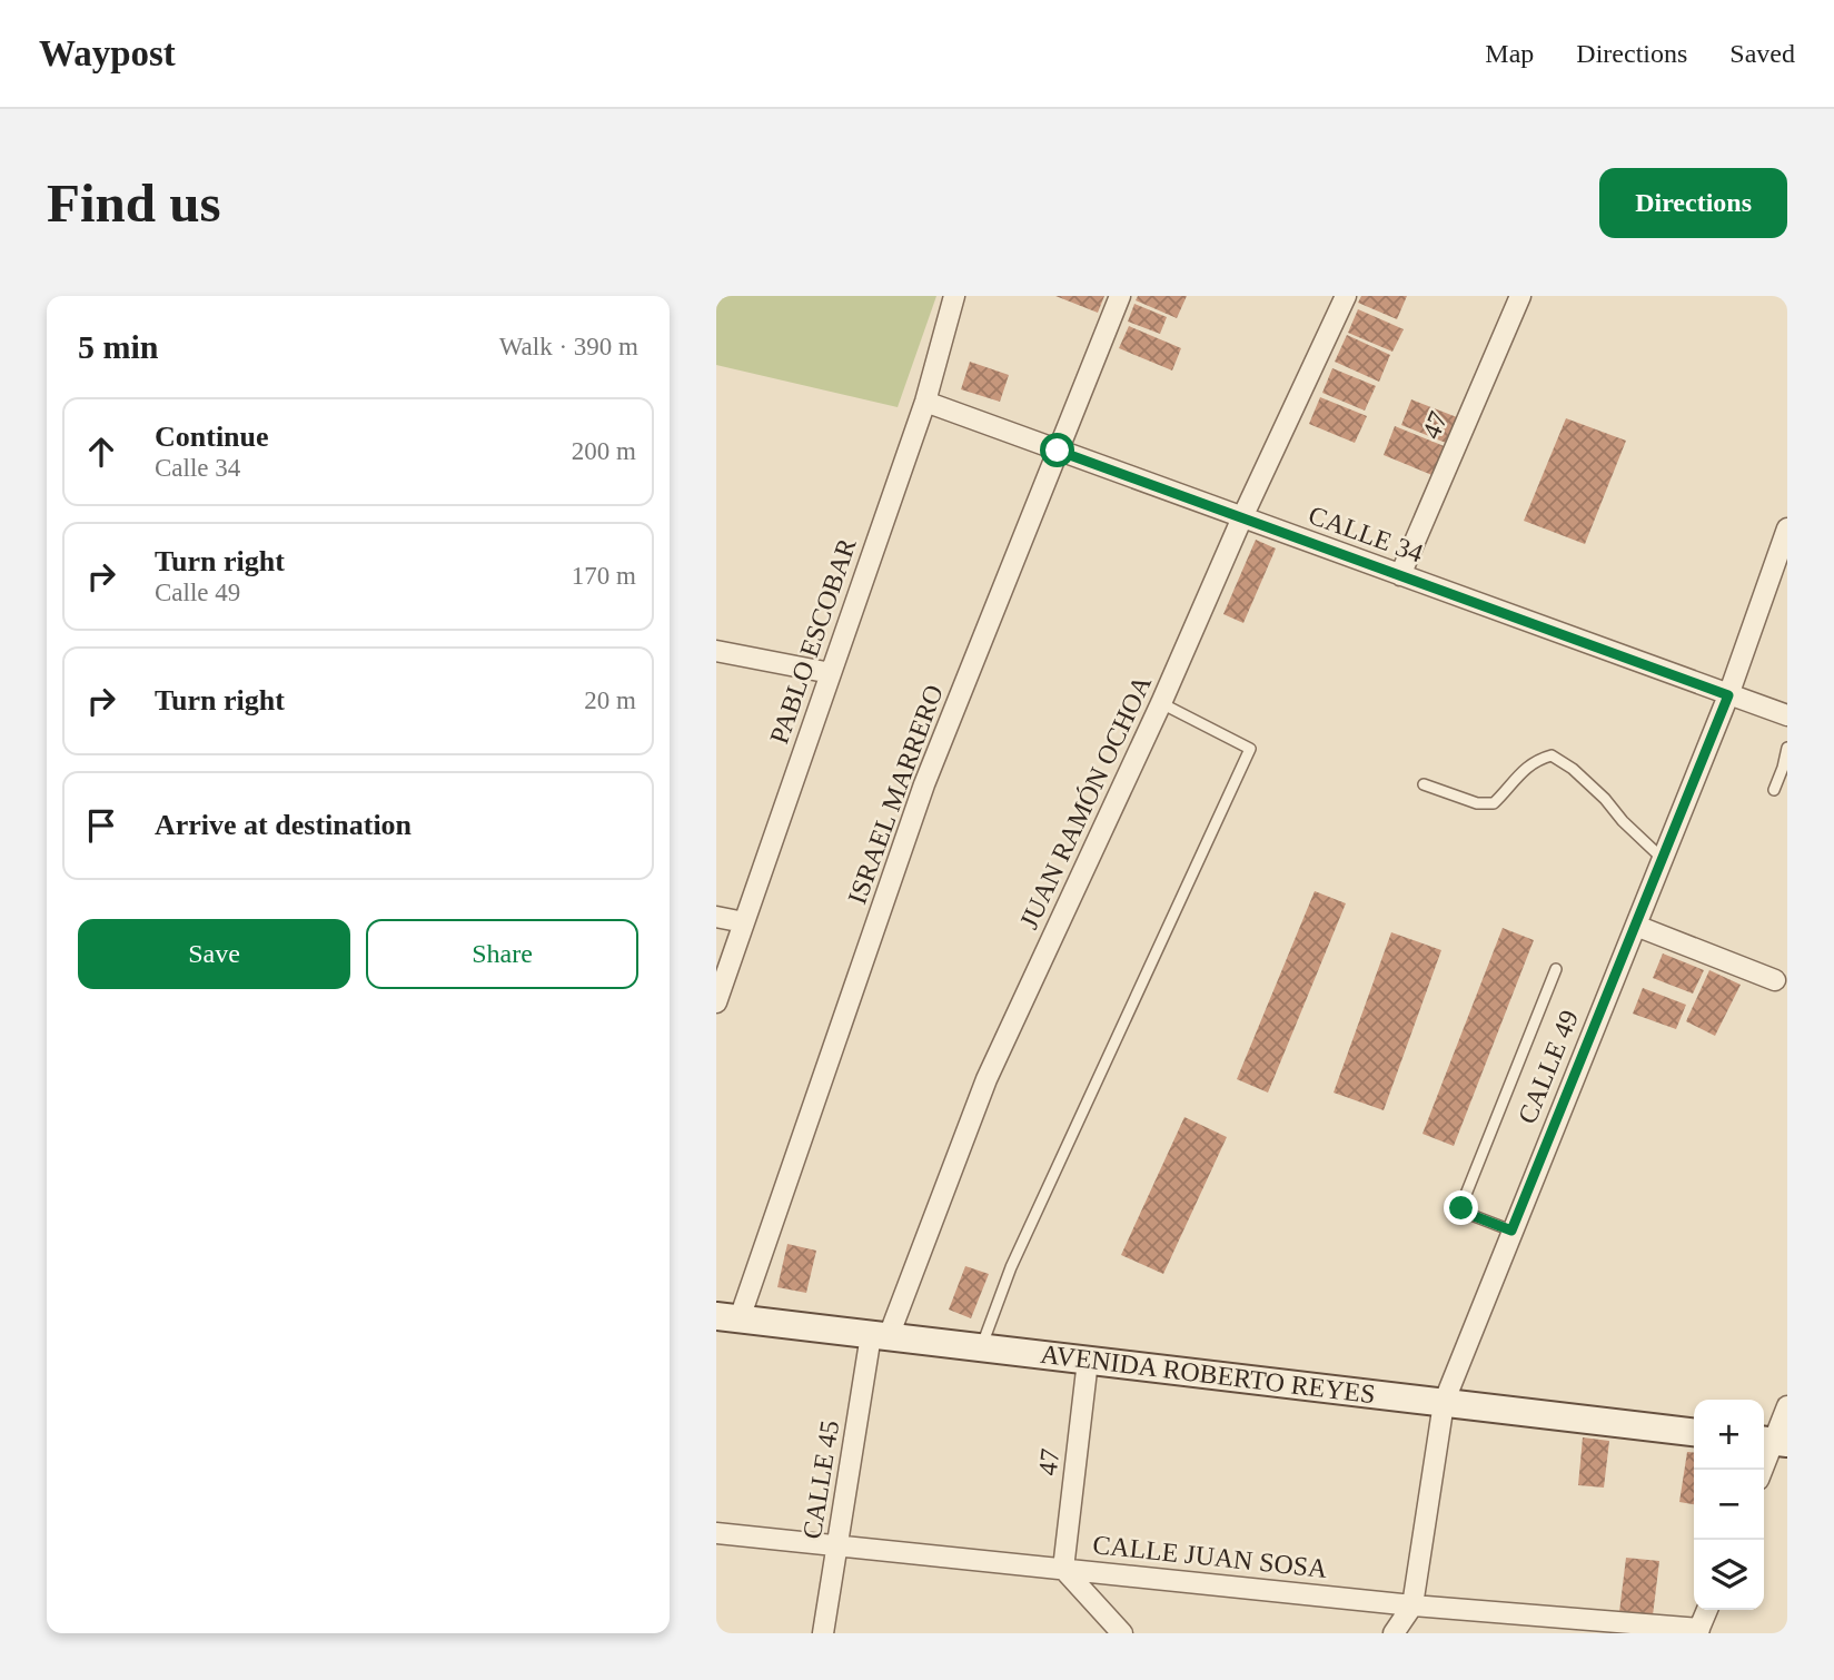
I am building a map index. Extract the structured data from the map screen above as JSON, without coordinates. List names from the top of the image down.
{
  "streets": {
    "main road": ["AVENIDA ROBERTO REYES"],
    "street": [
      "47",
      "CALLE 34",
      "PABLO ESCOBAR",
      "ISRAEL MARRERO",
      "JUAN RAMÓN OCHOA",
      "CALLE 49",
      "CALLE 45",
      "CALLE JUAN SOSA"
    ]
  },
  "crossings": [
    ["47", "CALLE 34"],
    ["47", "AVENIDA ROBERTO REYES"],
    ["47", "CALLE JUAN SOSA"],
    ["CALLE 34", "PABLO ESCOBAR"],
    ["CALLE 34", "ISRAEL MARRERO"],
    ["CALLE 34", "JUAN RAMÓN OCHOA"],
    ["CALLE 34", "CALLE 49"],
    ["ISRAEL MARRERO", "AVENIDA ROBERTO REYES"],
    ["JUAN RAMÓN OCHOA", "AVENIDA ROBERTO REYES"],
    ["JUAN RAMÓN OCHOA", "CALLE 45"],
    ["CALLE 49", "AVENIDA ROBERTO REYES"],
    ["CALLE 49", "CALLE JUAN SOSA"],
    ["AVENIDA ROBERTO REYES", "CALLE 45"],
    ["CALLE 45", "CALLE JUAN SOSA"]
  ],
  "page": {
    "header": "Waypost",
    "nav": ["Map", "Directions", "Saved"],
    "buttons": [
      "Directions",
      ["Save", "Share"]
    ],
    "title": "Find us",
    "heading": ["5 min", "Walk · 390 m"],
    "list": [
      ["Continue", "Calle 34", "200 m"],
      ["Turn right", "Calle 49", "170 m"],
      ["Turn right", "20 m"],
      "Arrive at destination"
    ],
    "map_buttons": ["+", "−"]
  }
}
